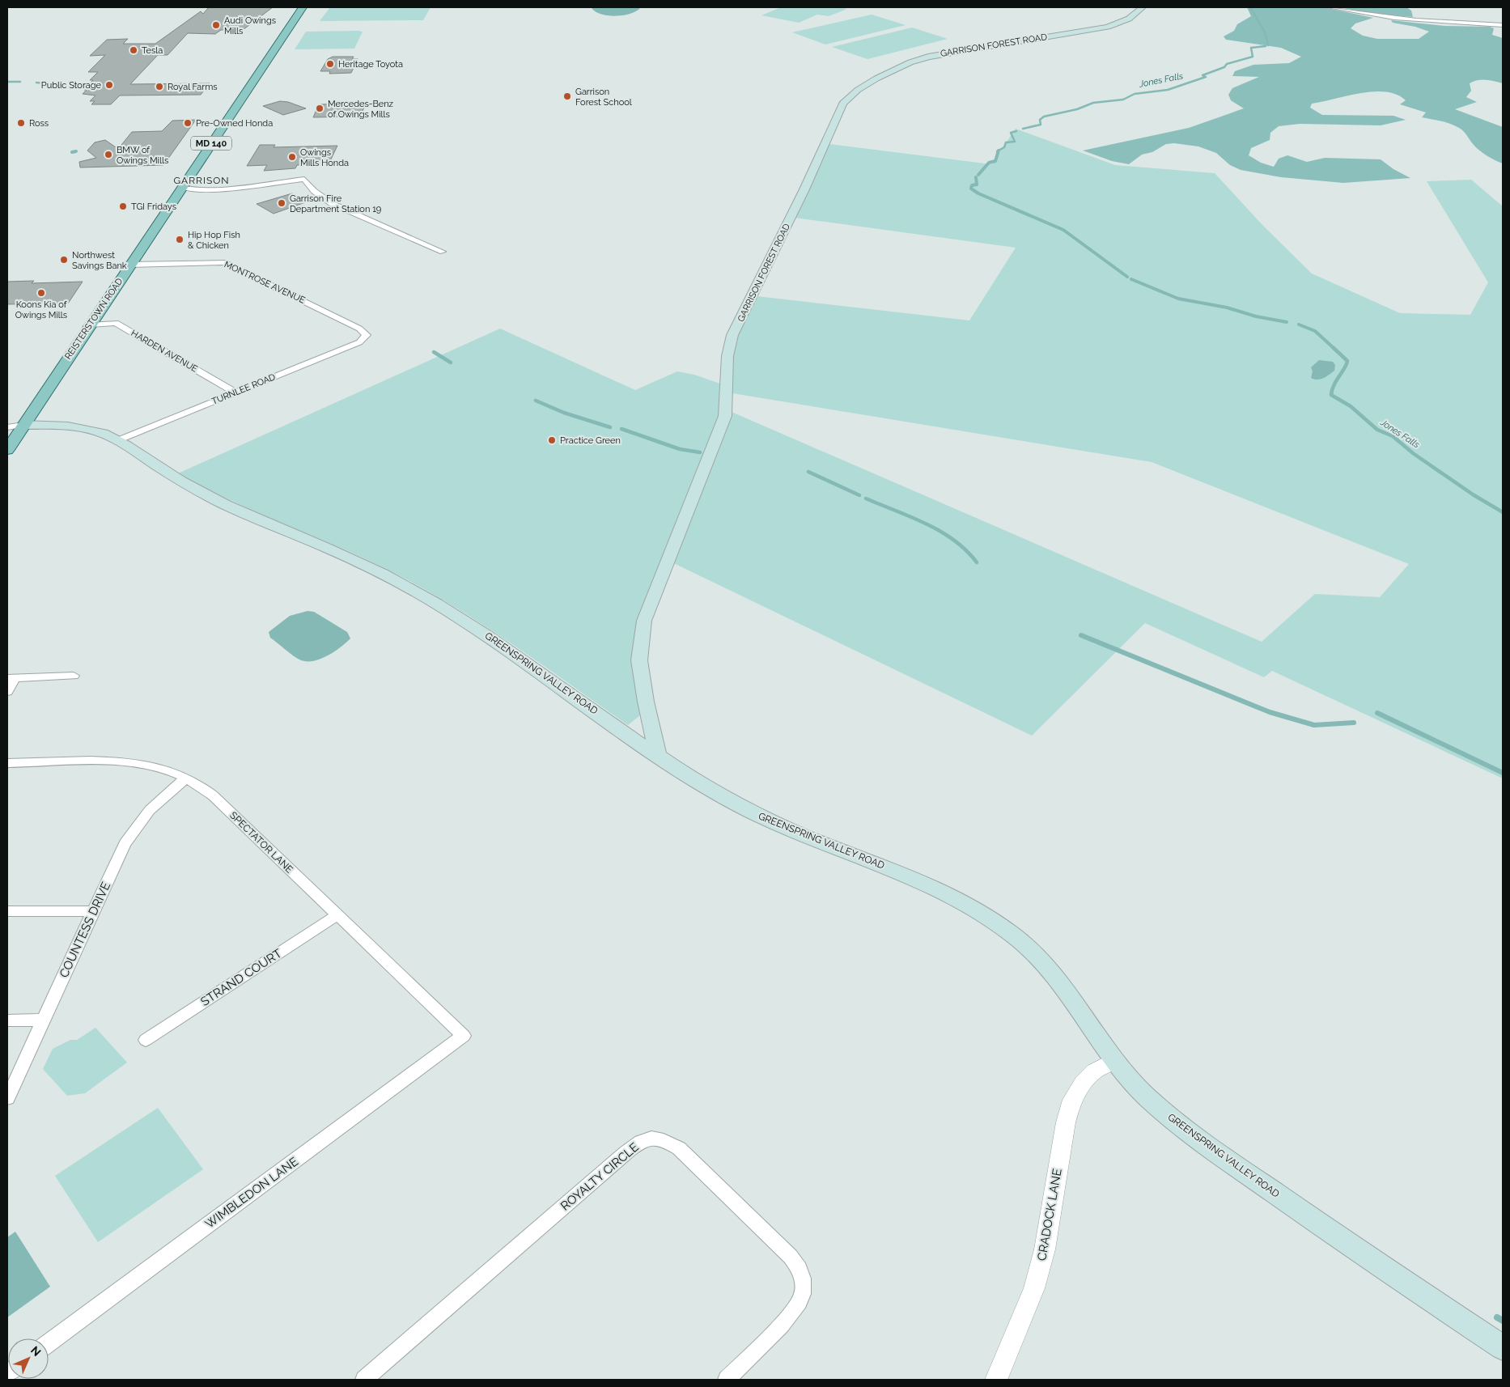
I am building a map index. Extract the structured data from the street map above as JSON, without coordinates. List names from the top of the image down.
{
  "streets": {
    "main road": [
      "GARRISON FOREST ROAD",
      "MD 140",
      "REISTERSTOWN ROAD",
      "GREENSPRING VALLEY ROAD"
    ],
    "street": [
      "MONTROSE AVENUE",
      "HARDEN AVENUE",
      "TURNLEE ROAD",
      "SPECTATOR LANE",
      "COUNTESS DRIVE",
      "STRAND COURT",
      "ROYALTY CIRCLE",
      "WIMBLEDON LANE",
      "CRADOCK LANE"
    ]
  },
  "crossings": [
    ["GARRISON FOREST ROAD", "GREENSPRING VALLEY ROAD"],
    ["MONTROSE AVENUE", "REISTERSTOWN ROAD"],
    ["MONTROSE AVENUE", "TURNLEE ROAD"],
    ["REISTERSTOWN ROAD", "HARDEN AVENUE"],
    ["REISTERSTOWN ROAD", "GREENSPRING VALLEY ROAD"],
    ["HARDEN AVENUE", "TURNLEE ROAD"],
    ["TURNLEE ROAD", "GREENSPRING VALLEY ROAD"],
    ["GREENSPRING VALLEY ROAD", "CRADOCK LANE"],
    ["SPECTATOR LANE", "COUNTESS DRIVE"],
    ["SPECTATOR LANE", "STRAND COURT"],
    ["SPECTATOR LANE", "WIMBLEDON LANE"]
  ],
  "districts": ["GARRISON"],
  "water": ["Jones Falls"],
  "places": [
    "Audi Owings Mills",
    "Tesla",
    "Heritage Toyota",
    "Public Storage",
    "Royal Farms",
    "Garrison Forest School",
    "Mercedes-Benz of Owings Mills",
    "Ross",
    "Pre-Owned Honda",
    "BMW of Owings Mills",
    "Owings Mills Honda",
    "Garrison Fire Department Station 19",
    "TGI Fridays",
    "Hip Hop Fish & Chicken",
    "Northwest Savings Bank",
    "Koons Kia of Owings Mills",
    "Practice Green"
  ],
  "north": "top right"
}
